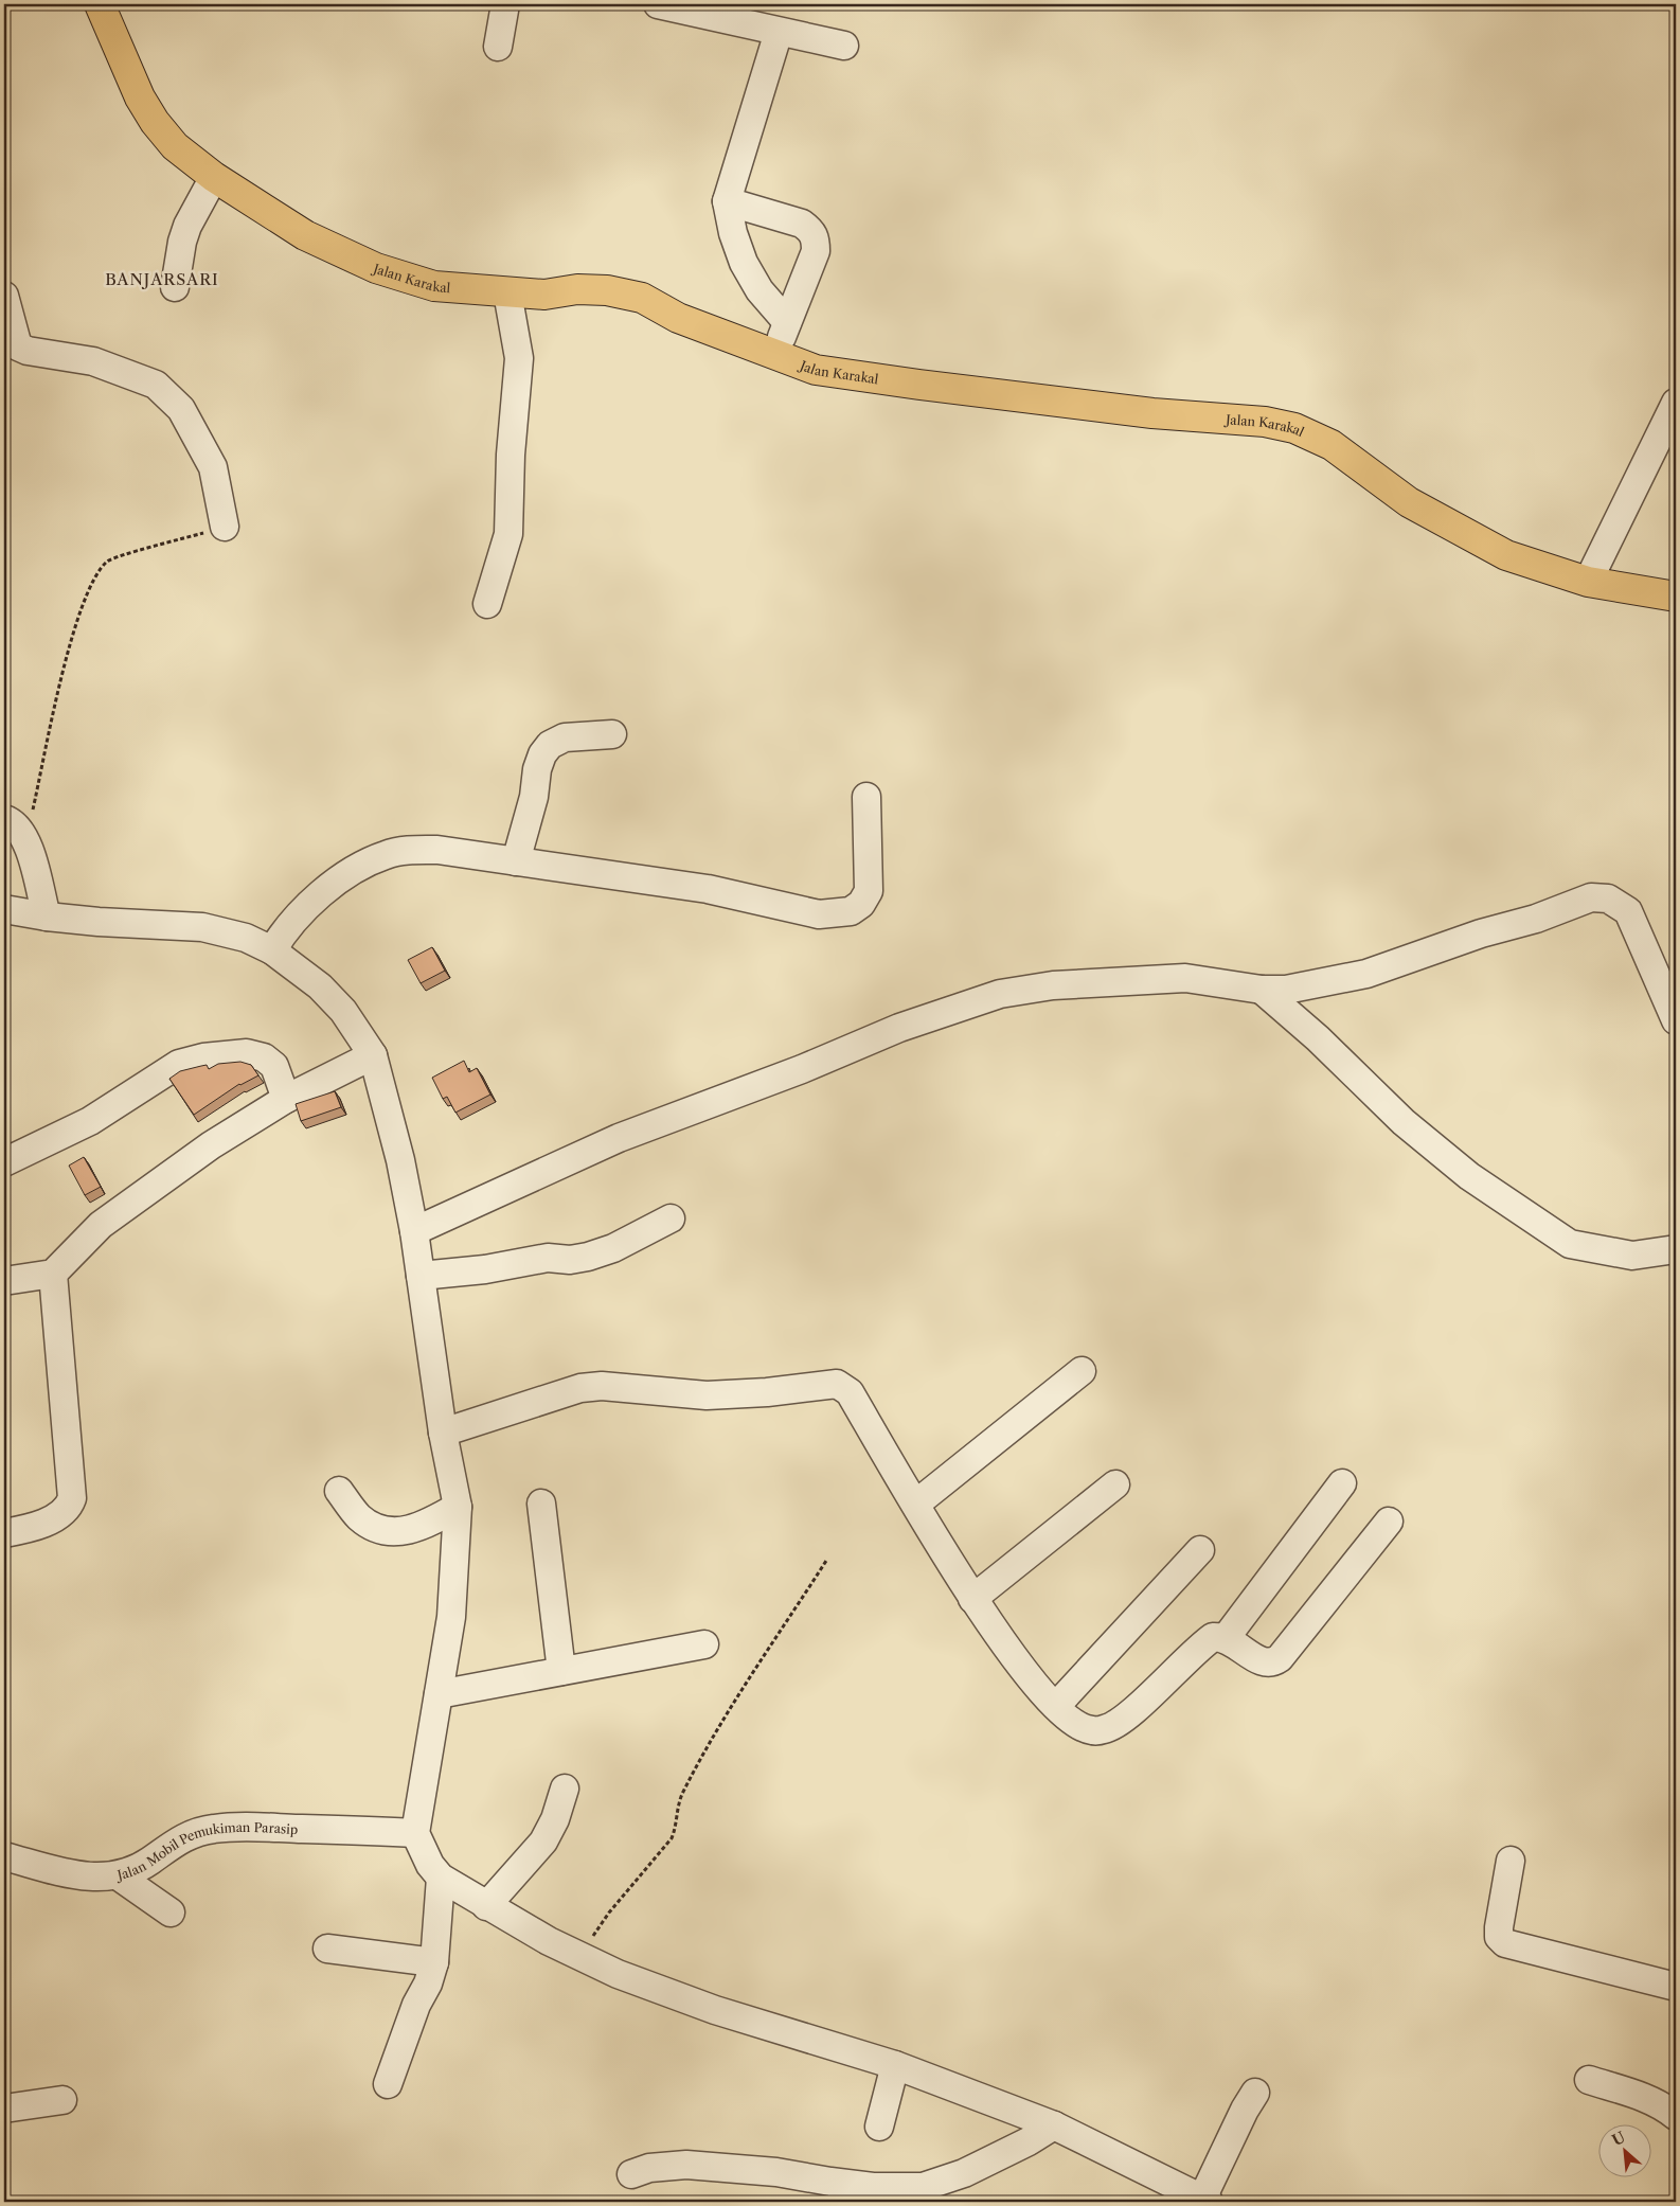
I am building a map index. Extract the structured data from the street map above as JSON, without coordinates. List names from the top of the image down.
{
  "streets": {
    "main road": ["Jalan Karakal"],
    "street": ["Jalan Mobil Pemukiman Parasip"]
  },
  "districts": ["BANJARSARI"],
  "north": "top left"
}
